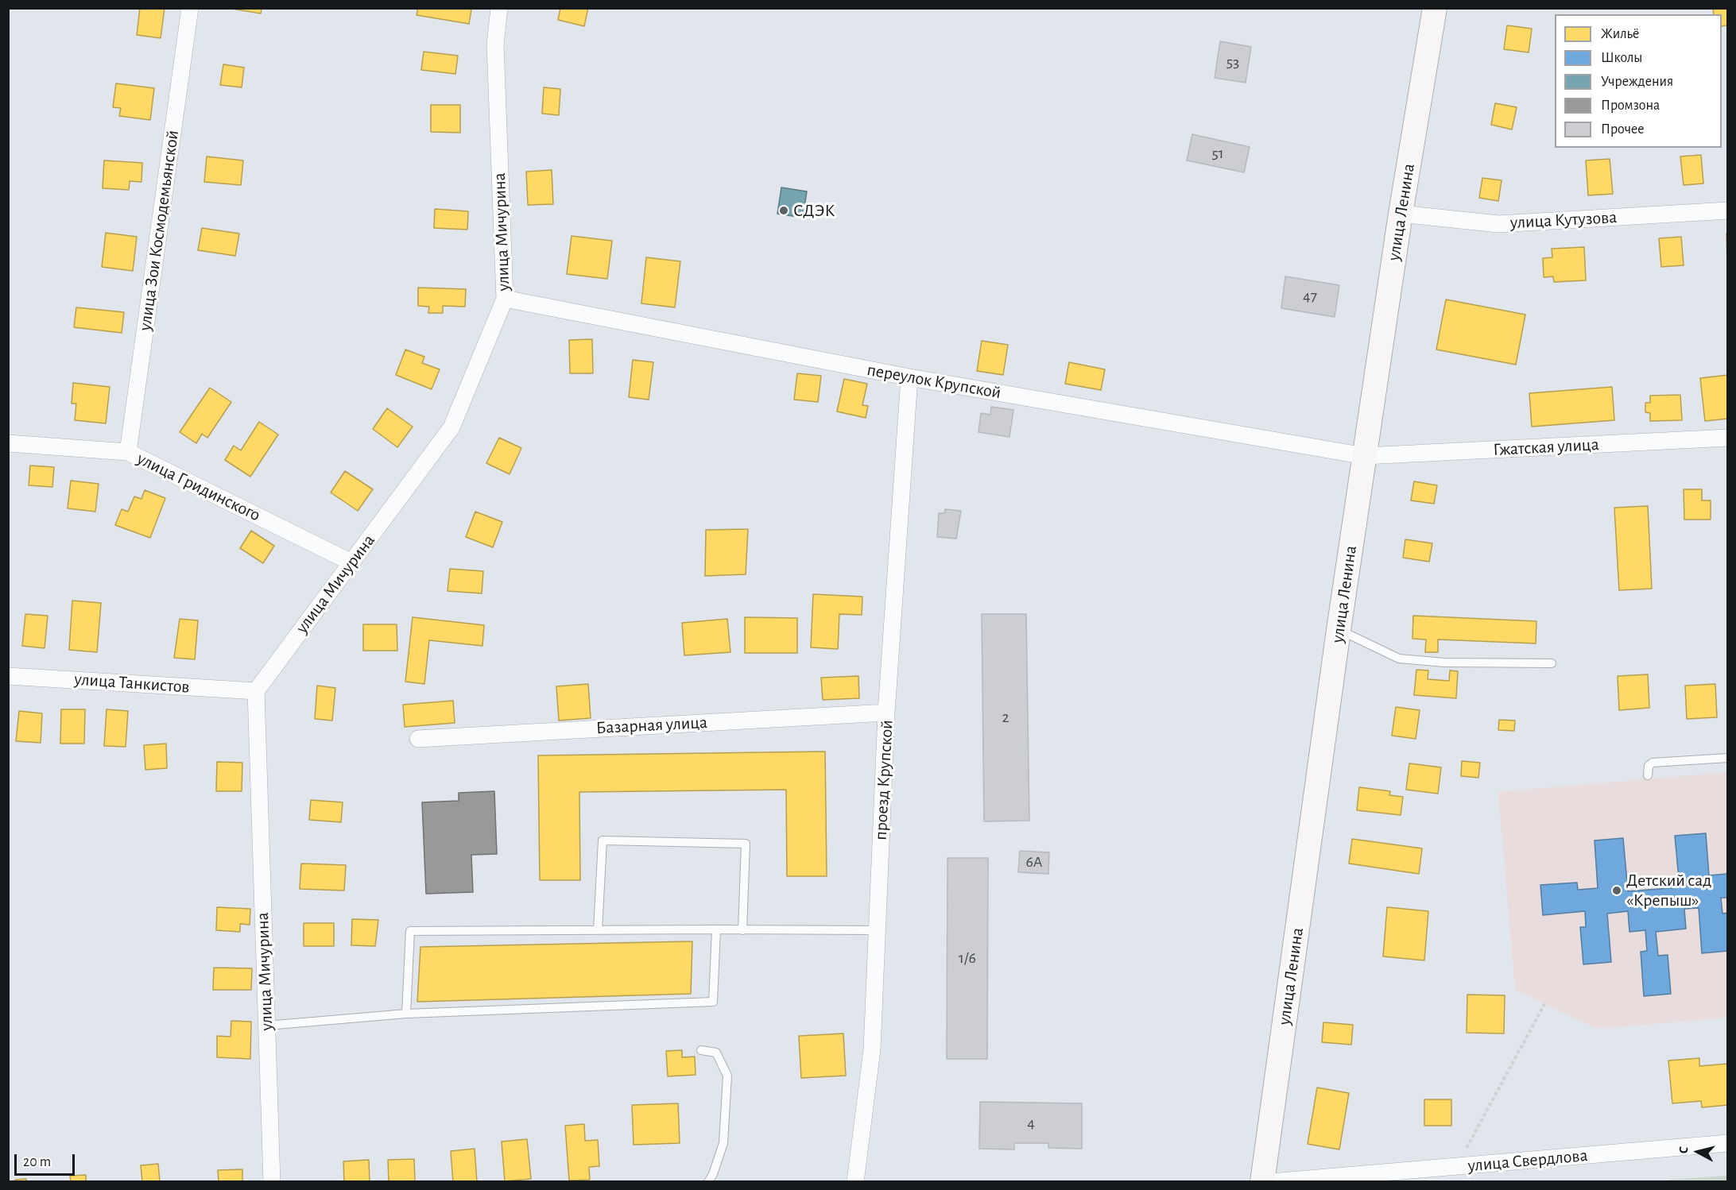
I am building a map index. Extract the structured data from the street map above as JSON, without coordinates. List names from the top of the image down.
{
  "streets": {
    "main road": ["улица Ленина"],
    "street": [
      "улица Кутузова",
      "улица Зои Космодемьянской",
      "улица Мичурина",
      "переулок Крупской",
      "Гжатская улица",
      "улица Гридинского",
      "улица Танкистов",
      "Базарная улица",
      "проезд Крупской",
      "улица Свердлова"
    ]
  },
  "crossings": [
    ["улица Ленина", "улица Кутузова"],
    ["улица Ленина", "переулок Крупской"],
    ["улица Ленина", "Гжатская улица"],
    ["улица Зои Космодемьянской", "улица Гридинского"],
    ["улица Мичурина", "переулок Крупской"],
    ["улица Мичурина", "улица Гридинского"],
    ["улица Мичурина", "улица Танкистов"],
    ["переулок Крупской", "Гжатская улица"],
    ["переулок Крупской", "проезд Крупской"],
    ["Базарная улица", "проезд Крупской"]
  ],
  "places": ["СДЭК", "Детский сад «Крепыш»"],
  "house_numbers": [
    "53",
    "51",
    "47",
    "2",
    "6А",
    "1/6",
    "4"
  ],
  "legend": [
    "Жильё",
    "Школы",
    "Учреждения",
    "Промзона",
    "Прочее"
  ],
  "scale_bar": "20 m",
  "north": "left"
}
